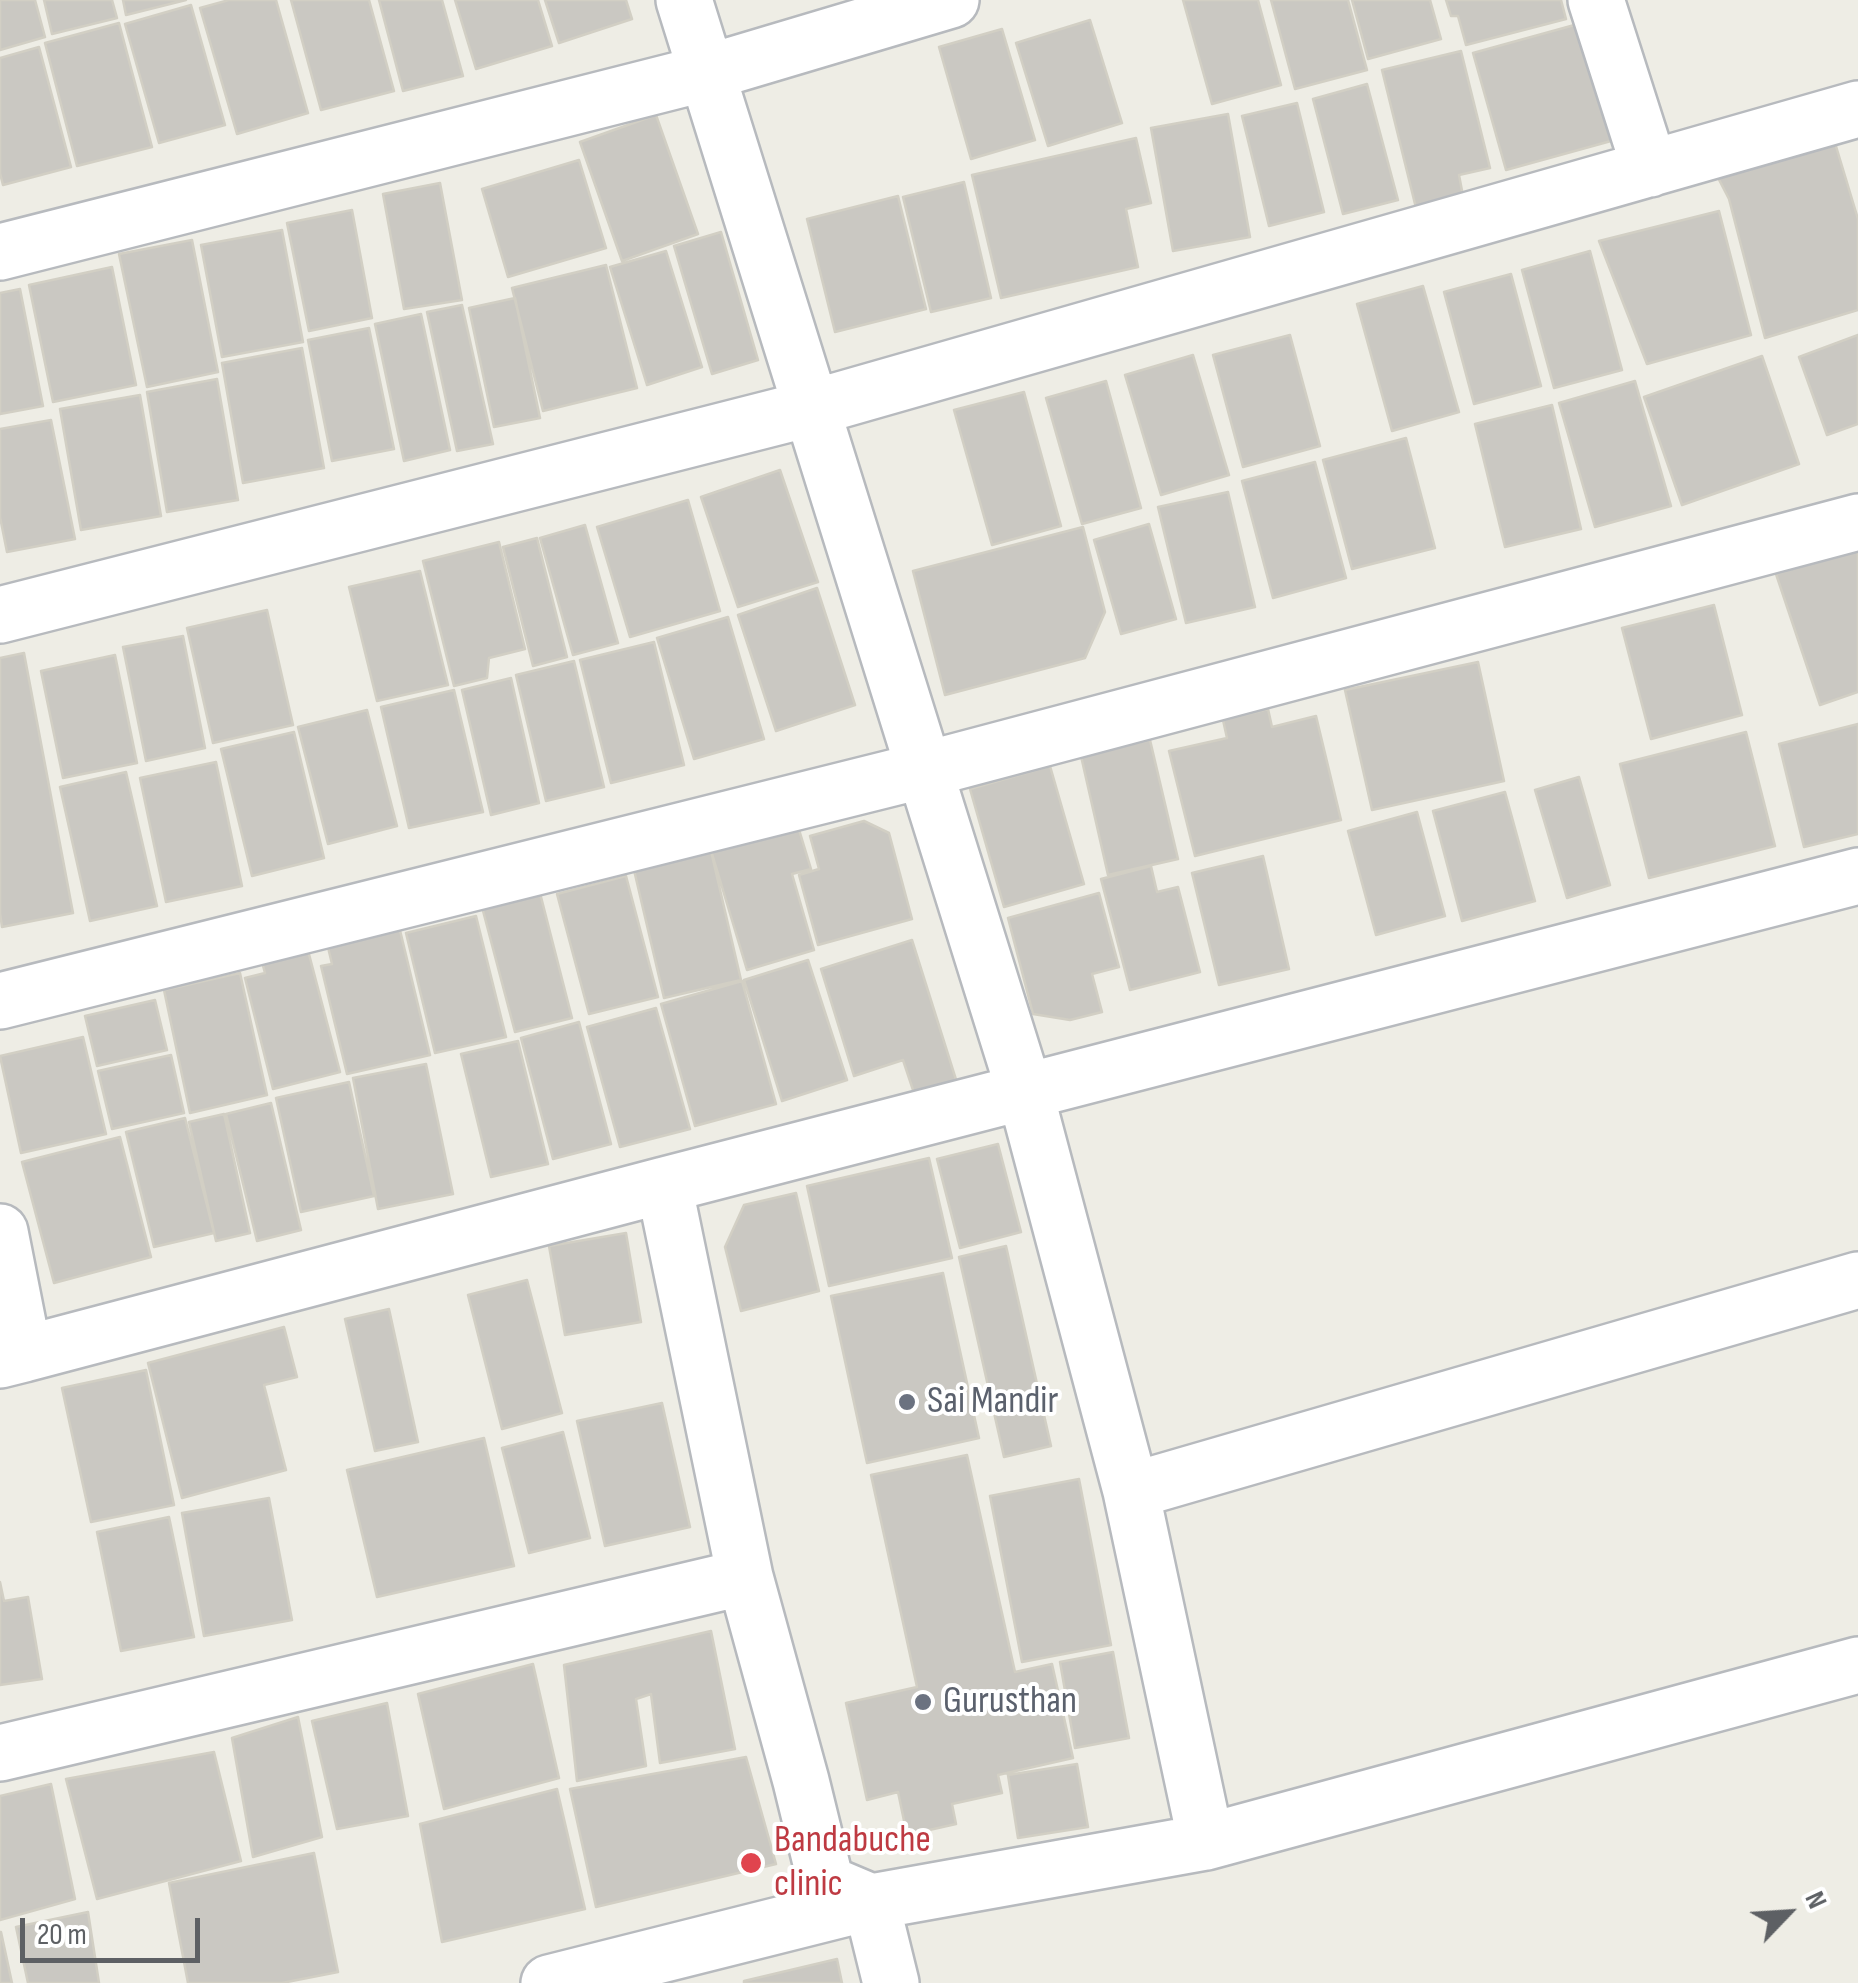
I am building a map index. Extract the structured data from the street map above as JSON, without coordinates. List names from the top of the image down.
{
  "places": ["Sai Mandir", "Gurusthan", "Bandabuche clinic"],
  "scale_bar": "20 m",
  "north": "top right"
}
